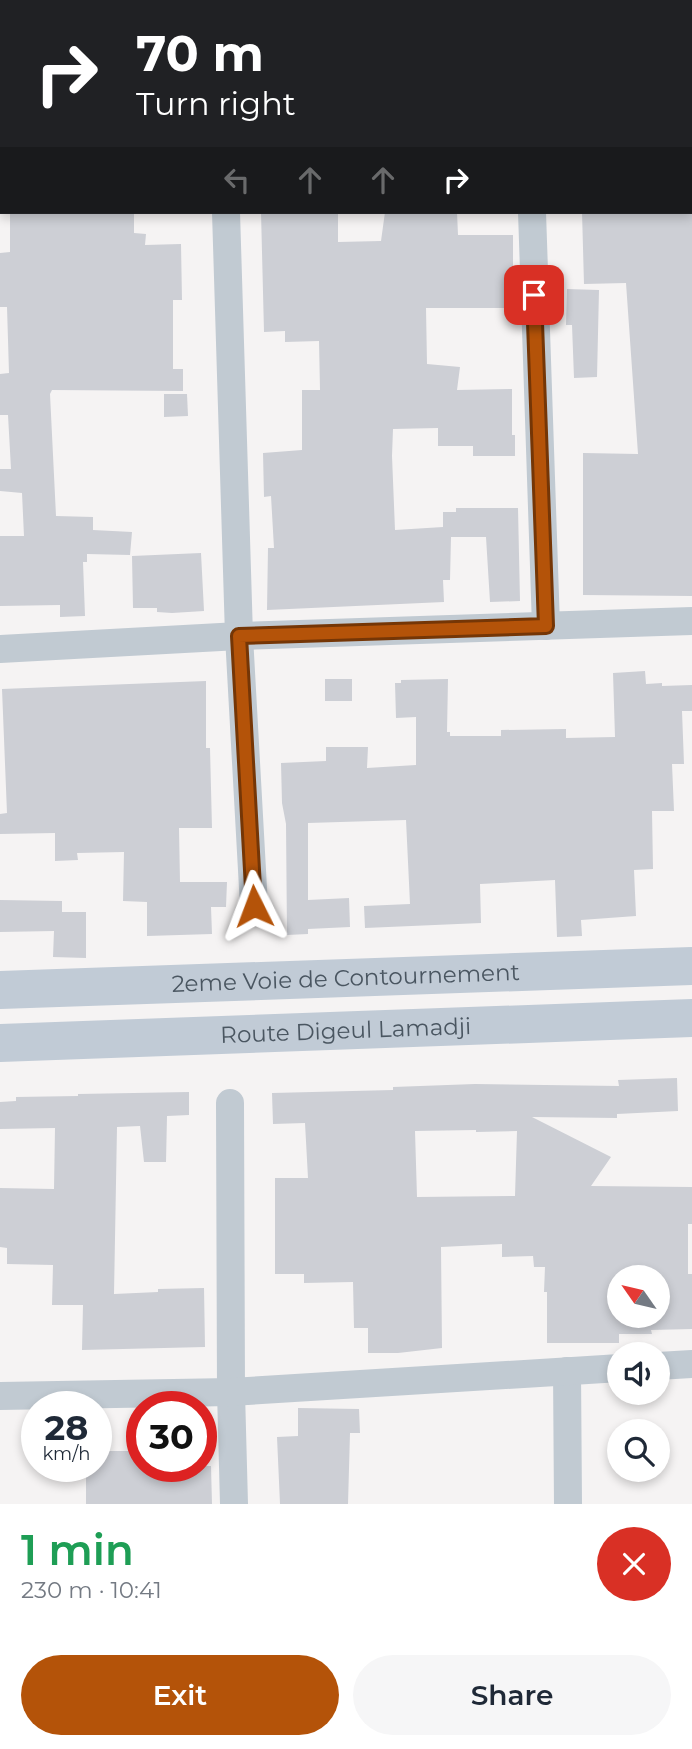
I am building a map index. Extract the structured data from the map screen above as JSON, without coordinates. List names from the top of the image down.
{
  "streets": {
    "main road": ["2eme Voie de Contournement", "Route Digeul Lamadji"]
  },
  "north": "top left",
  "page": {
    "turn": ["70 m", "Turn right"],
    "speed": "28 km/h",
    "limit": "30",
    "heading": ["1 min", "230 m · 10:41"],
    "buttons": ["Exit", "Share"]
  }
}
